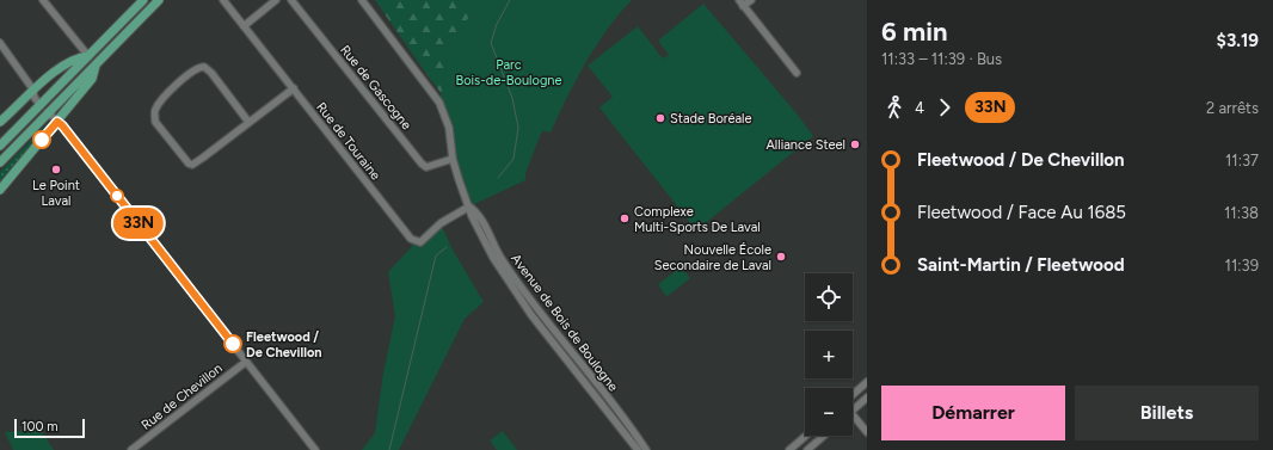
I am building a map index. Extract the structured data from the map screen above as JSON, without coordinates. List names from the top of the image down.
{
  "streets": {
    "street": [
      "Rue de Gascogne",
      "Rue de Touraine",
      "Avenue de Bois de Boulogne",
      "Rue de Chevillon"
    ]
  },
  "crossings": [
    ["Rue de Gascogne", "Avenue de Bois de Boulogne"],
    ["Rue de Touraine", "Avenue de Bois de Boulogne"]
  ],
  "parks": ["Parc Bois-de-Boulogne"],
  "places": [
    "Stade Boréale",
    "Alliance Steel",
    "Le Point Laval",
    "Complexe Multi-Sports De Laval",
    "Nouvelle École Secondaire de Laval",
    "Fleetwood / De Chevillon"
  ],
  "lines": ["bus line 33N"],
  "scale_bar": "100 m",
  "page": {
    "on_map": "33N",
    "heading": ["6 min", "11:33 – 11:39 · Bus", "$3.19"],
    "legs": ["4", "33N", "2 arrêts"],
    "list": [
      {
        "name": "Fleetwood / De Chevillon",
        "value": "11:37"
      },
      {
        "name": "Fleetwood / Face Au 1685",
        "value": "11:38"
      },
      {
        "name": "Saint-Martin / Fleetwood",
        "value": "11:39"
      }
    ],
    "map_buttons": ["+", "−"],
    "buttons": ["Démarrer", "Billets"],
    "scale": "100 m"
  }
}
